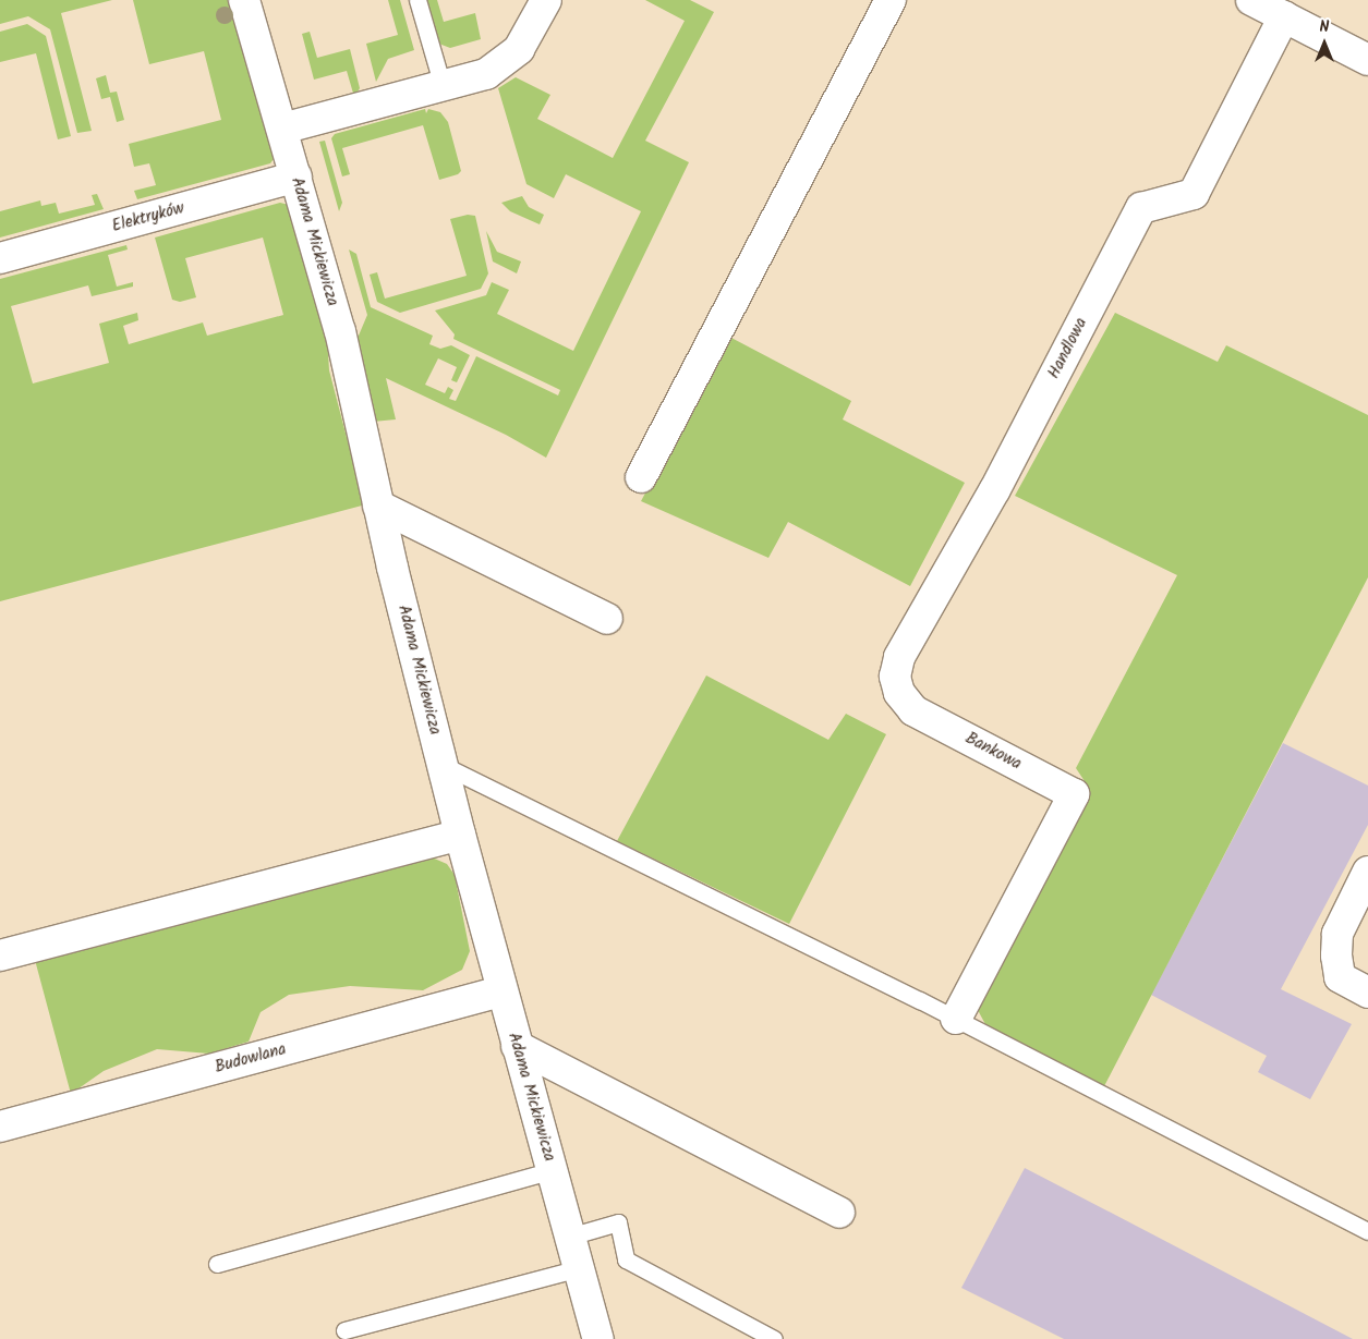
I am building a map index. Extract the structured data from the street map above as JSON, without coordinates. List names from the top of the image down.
{
  "streets": {
    "street": [
      "Elektryków",
      "Adama Mickiewicza",
      "Handlowa",
      "Bankowa",
      "Budowlana"
    ]
  },
  "crossings": [
    ["Elektryków", "Adama Mickiewicza"],
    ["Adama Mickiewicza", "Budowlana"],
    ["Handlowa", "Bankowa"]
  ],
  "north": "top"
}
